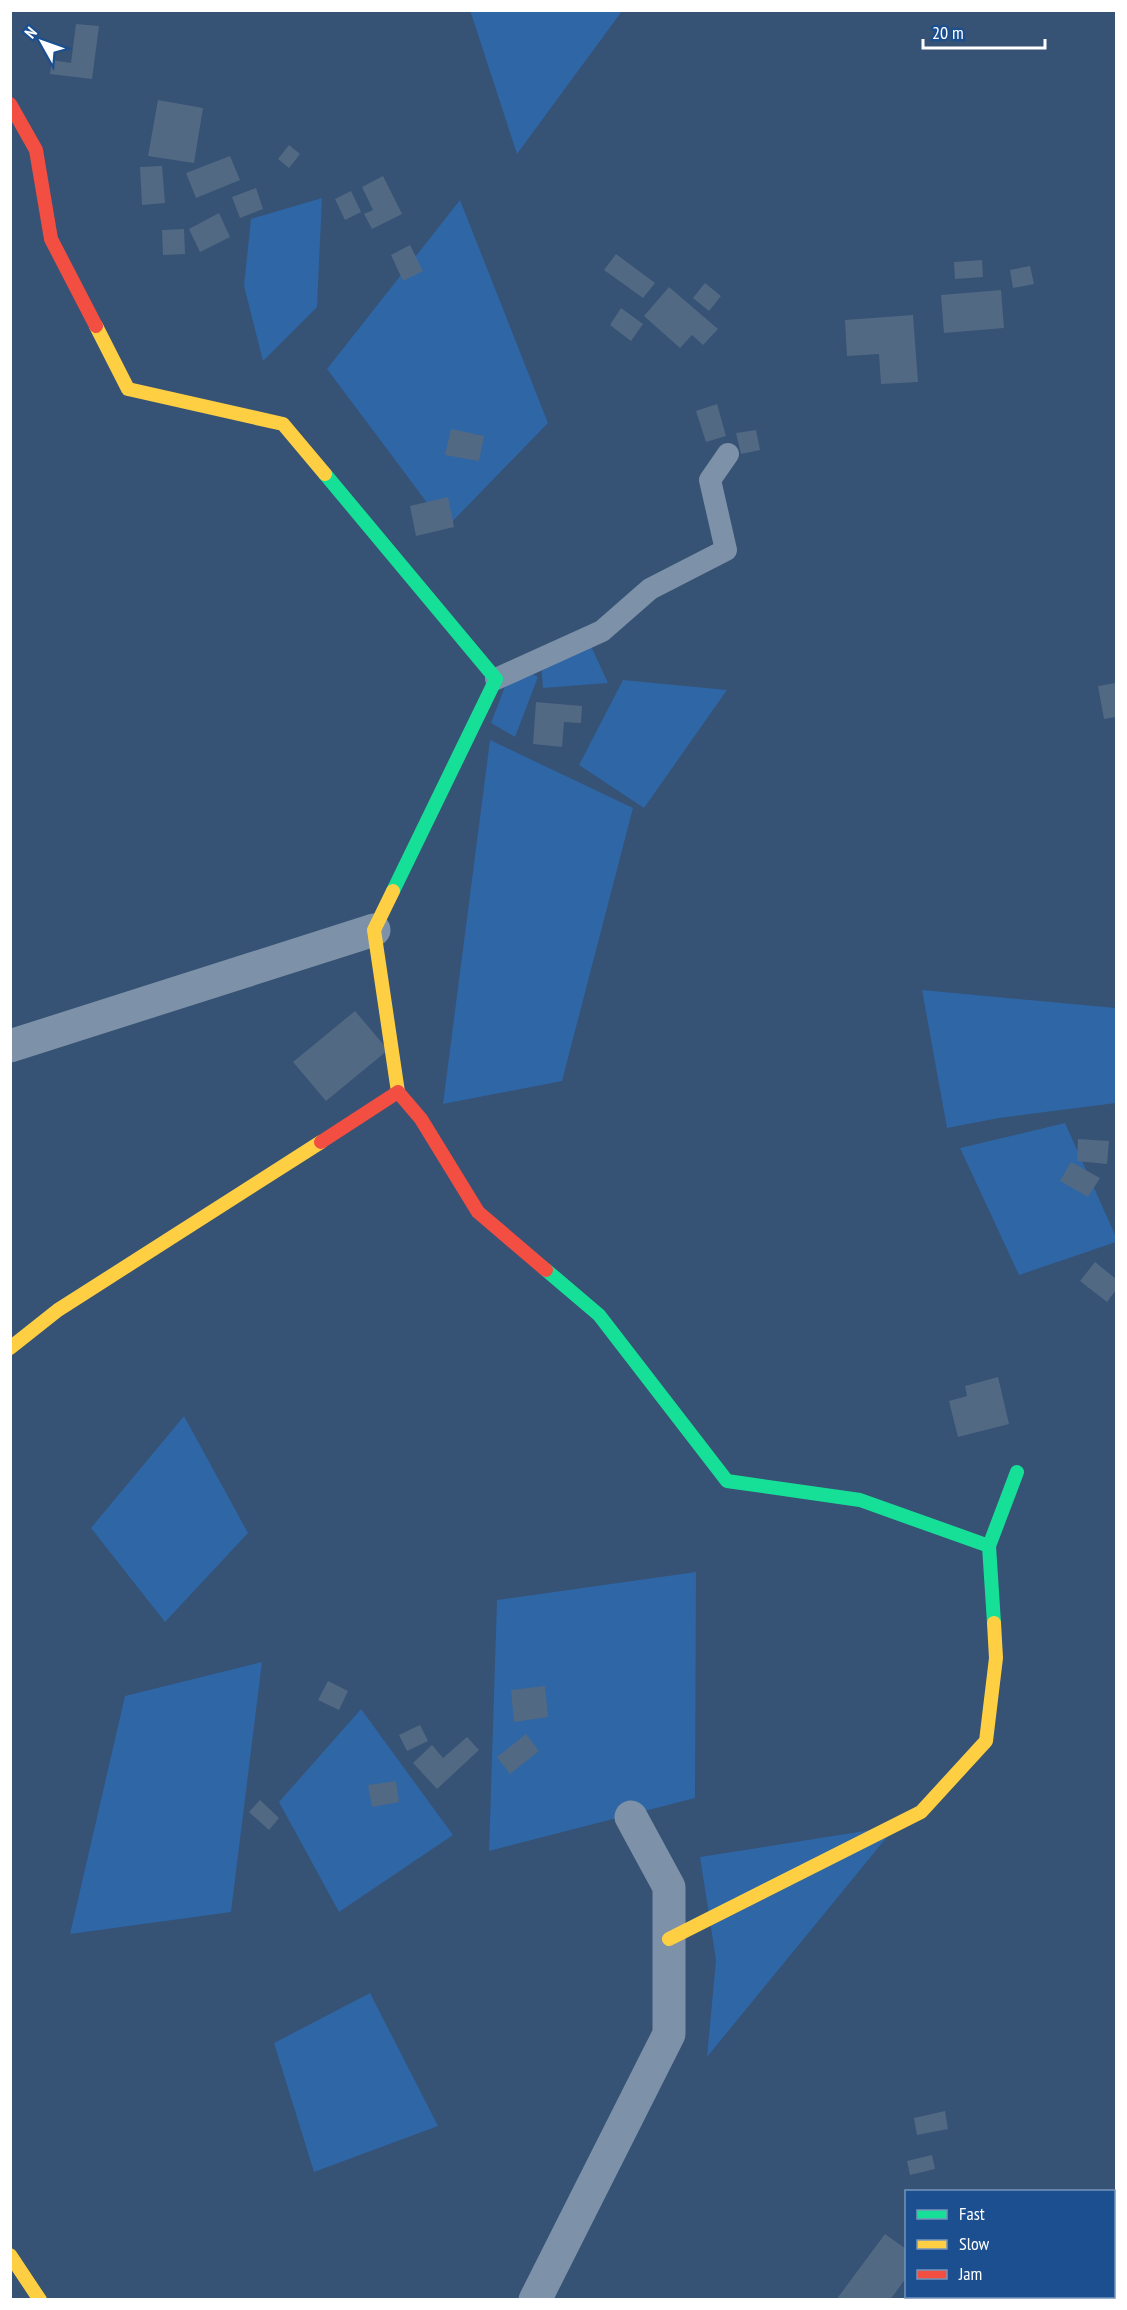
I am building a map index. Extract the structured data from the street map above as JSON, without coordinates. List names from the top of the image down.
{
  "legend": ["Fast", "Slow", "Jam"],
  "scale_bar": "20 m",
  "north": "top left"
}
